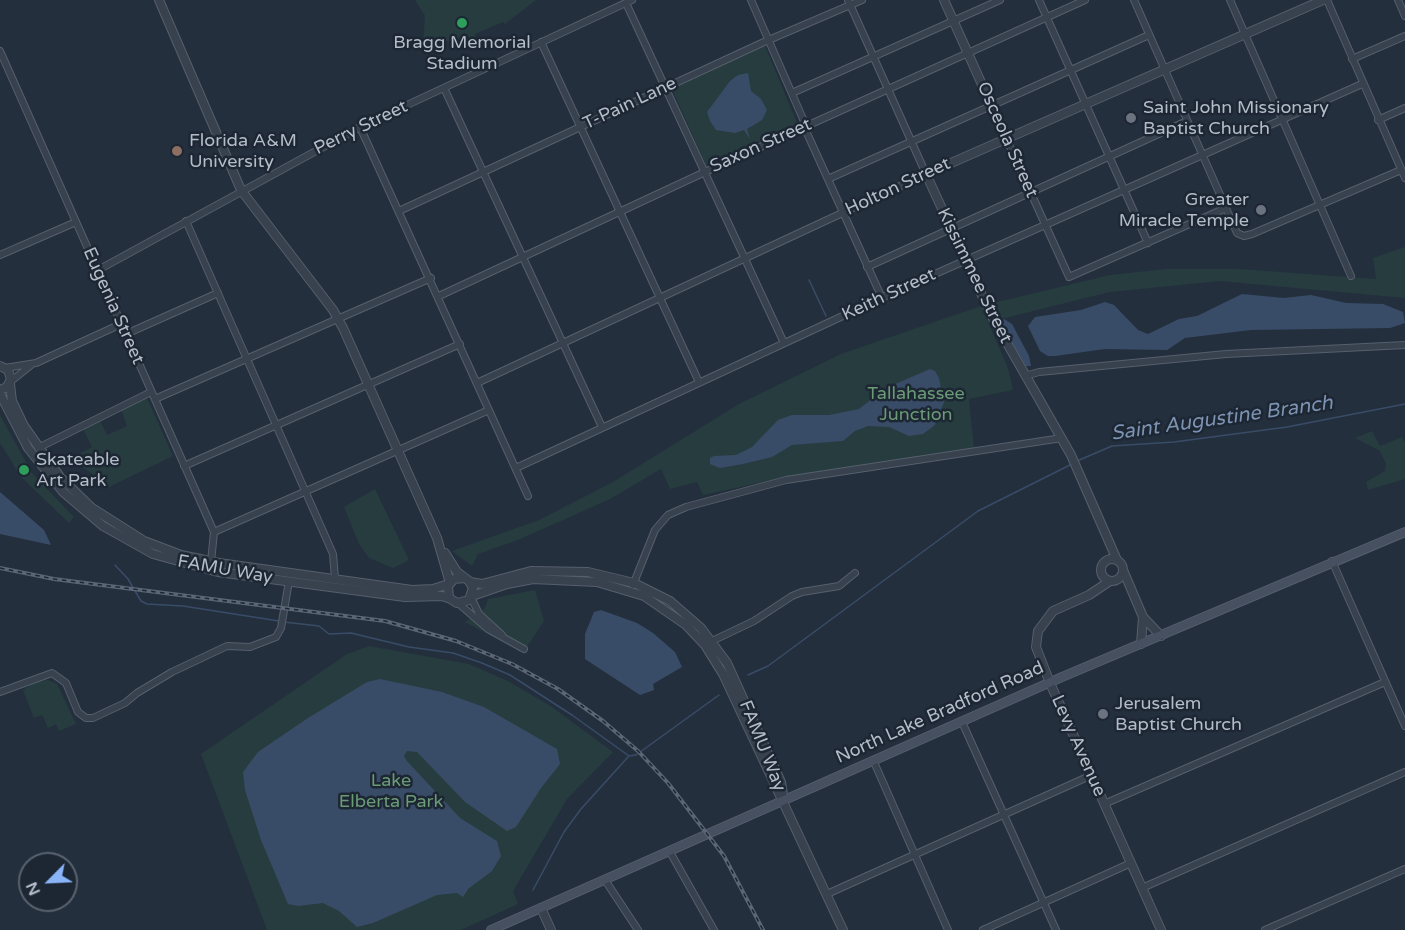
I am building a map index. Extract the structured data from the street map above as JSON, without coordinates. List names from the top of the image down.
{
  "streets": {
    "main road": ["North Lake Bradford Road"],
    "street": [
      "T-Pain Lane",
      "Perry Street",
      "Osceola Street",
      "Saxon Street",
      "Holton Street",
      "Kissimmee Street",
      "Keith Street",
      "Eugenia Street",
      "FAMU Way",
      "Levy Avenue"
    ]
  },
  "crossings": [
    ["T-Pain Lane", "Kissimmee Street"],
    ["Perry Street", "Eugenia Street"],
    ["Osceola Street", "Saxon Street"],
    ["Osceola Street", "Holton Street"],
    ["Osceola Street", "Keith Street"],
    ["Saxon Street", "Kissimmee Street"],
    ["Holton Street", "Kissimmee Street"],
    ["Kissimmee Street", "Keith Street"],
    ["Kissimmee Street", "Levy Avenue"],
    ["Eugenia Street", "FAMU Way"],
    ["FAMU Way", "North Lake Bradford Road"],
    ["North Lake Bradford Road", "Levy Avenue"]
  ],
  "water": ["Saint Augustine Branch"],
  "parks": ["Tallahassee Junction", "Lake Elberta Park"],
  "places": [
    "Bragg Memorial Stadium",
    "Saint John Missionary Baptist Church",
    "Florida A&M University",
    "Greater Miracle Temple",
    "Skateable Art Park",
    "Jerusalem Baptist Church"
  ],
  "north": "bottom left"
}
